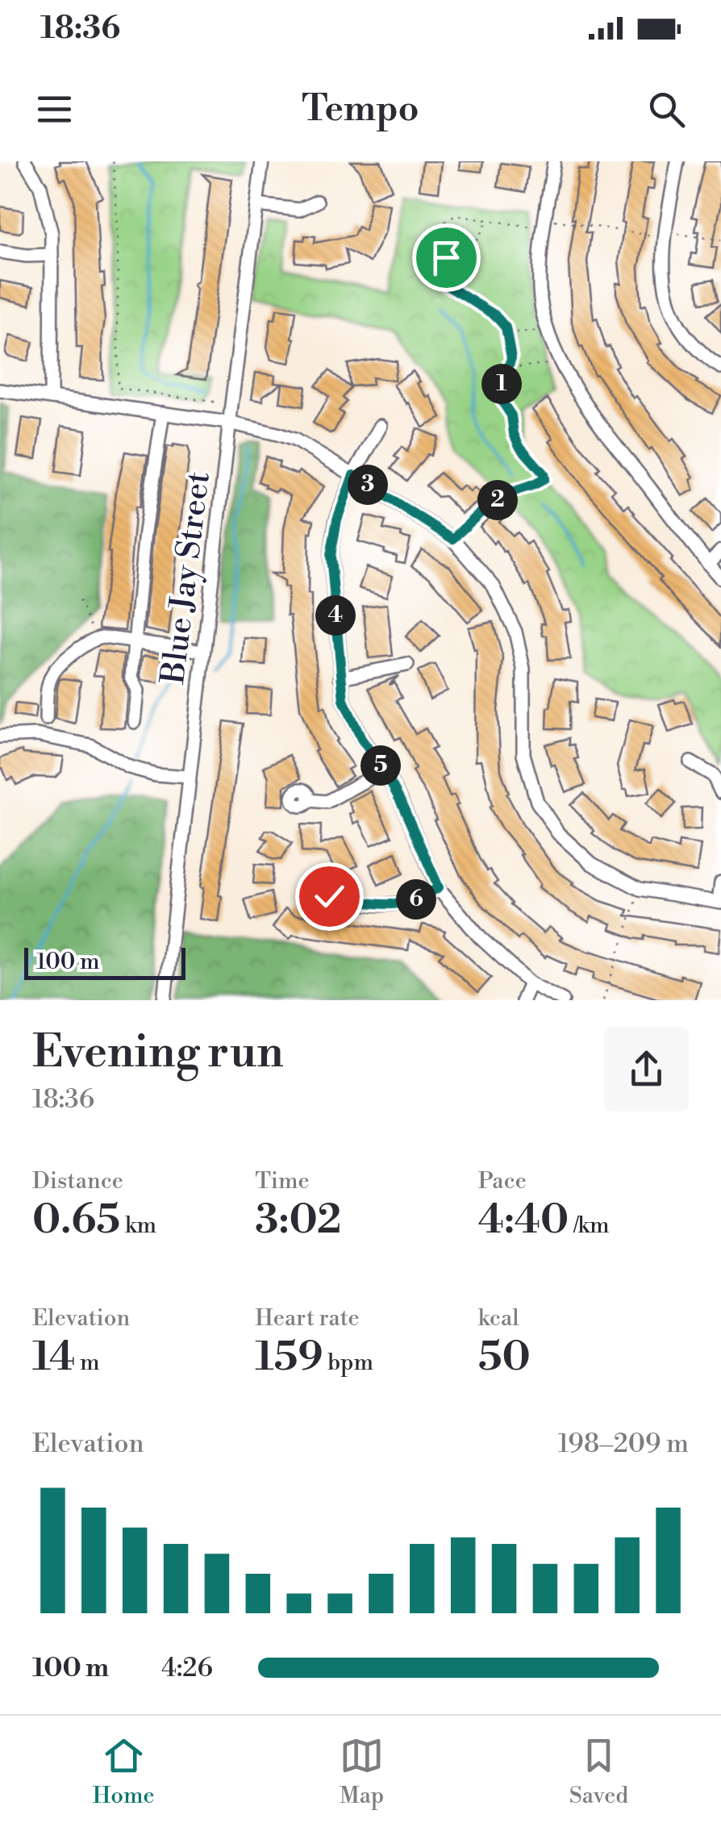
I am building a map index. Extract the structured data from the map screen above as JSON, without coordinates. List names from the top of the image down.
{
  "streets": {
    "street": ["Blue Jay Street"]
  },
  "scale_bar": "100 m",
  "page": {
    "status": "18:36",
    "header": "Tempo",
    "pins": [
      "1",
      "3",
      "2",
      "4",
      "5",
      "6"
    ],
    "scale": "100 m",
    "heading": ["Evening run", "18:36"],
    "stats": [
      ["Distance", "0.65 km"],
      ["Time", "3:02"],
      ["Pace", "4:40 /km"],
      ["Elevation", "14 m"],
      ["Heart rate", "159 bpm"],
      ["kcal", "50"]
    ],
    "chart": ["Elevation", "198–209 m"],
    "list": [
      {
        "name": "100 m",
        "note": "4:26"
      }
    ],
    "tabs": ["Home", "Map", "Saved"]
  }
}
